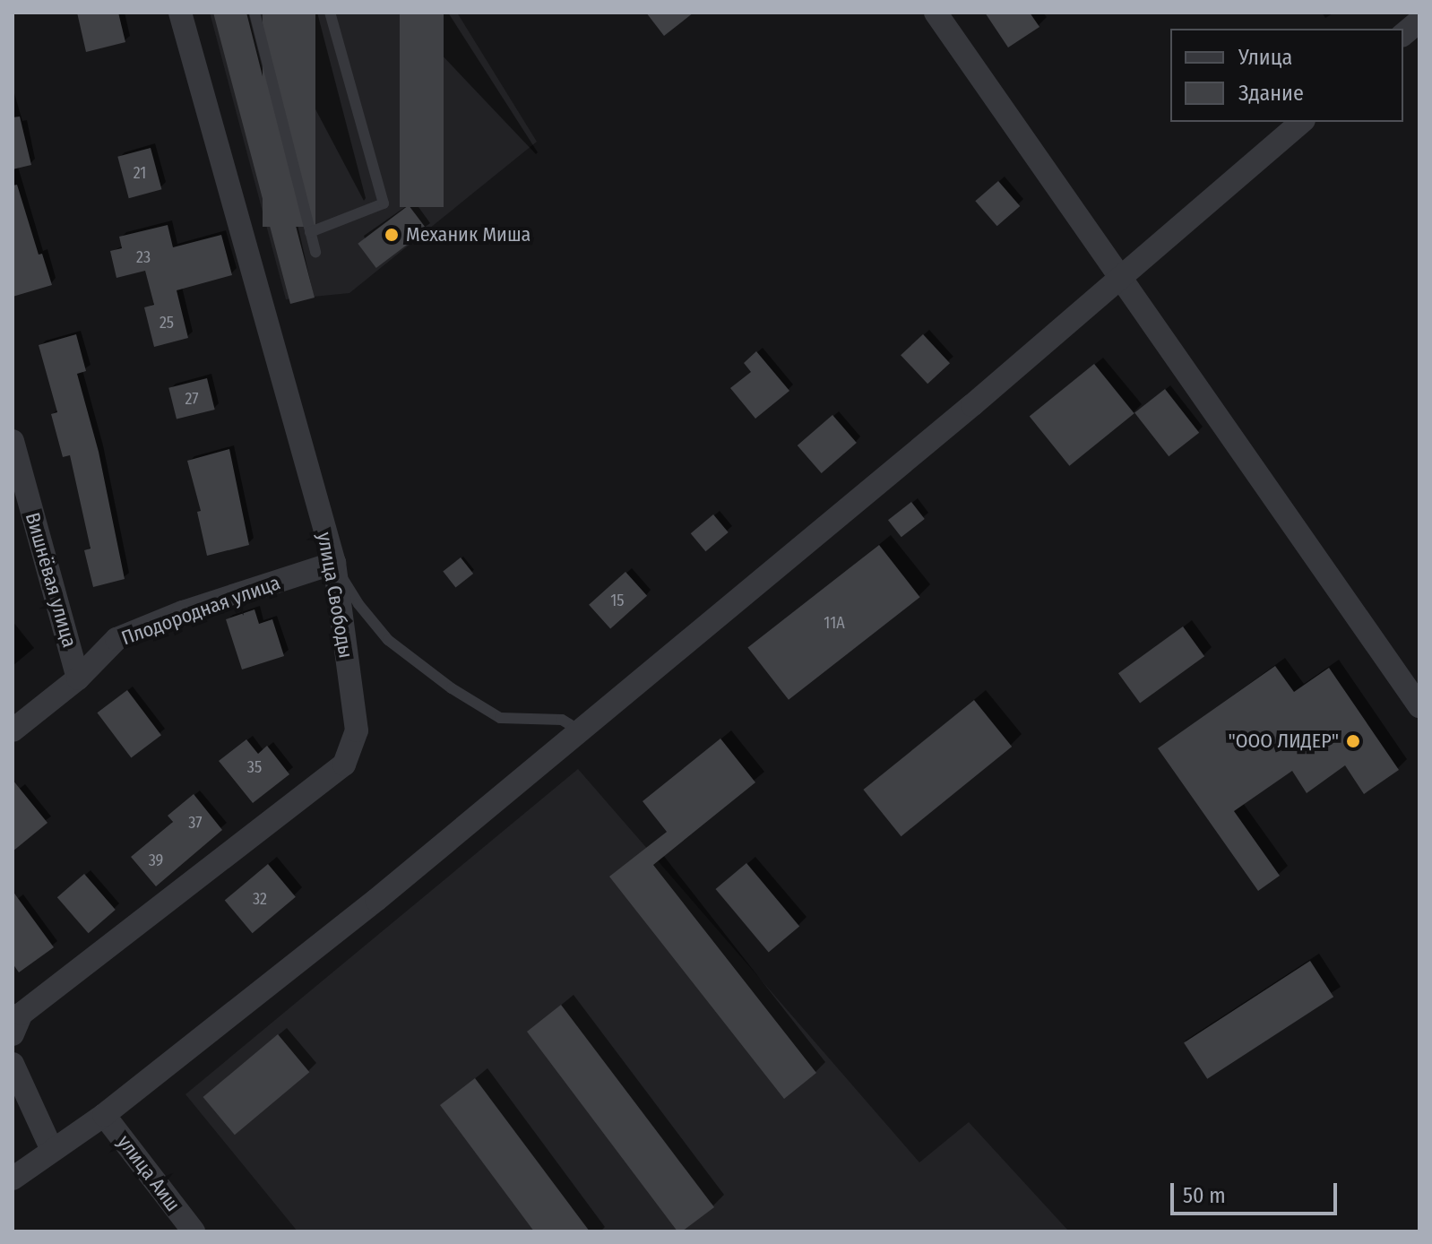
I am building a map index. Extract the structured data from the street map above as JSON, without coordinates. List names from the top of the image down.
{
  "streets": {
    "street": [
      "Вишнёвая улица",
      "улица Свободы",
      "Плодородная улица",
      "улица Аиш"
    ]
  },
  "crossings": [
    ["Вишнёвая улица", "Плодородная улица"],
    ["улица Свободы", "Плодородная улица"]
  ],
  "places": ["Механик Миша", "\"ООО ЛИДЕР\""],
  "house_numbers": [
    "21",
    "23",
    "25",
    "27",
    "15",
    "11А",
    "35",
    "37",
    "39",
    "32"
  ],
  "legend": ["Улица", "Здание"],
  "scale_bar": "50 m"
}
